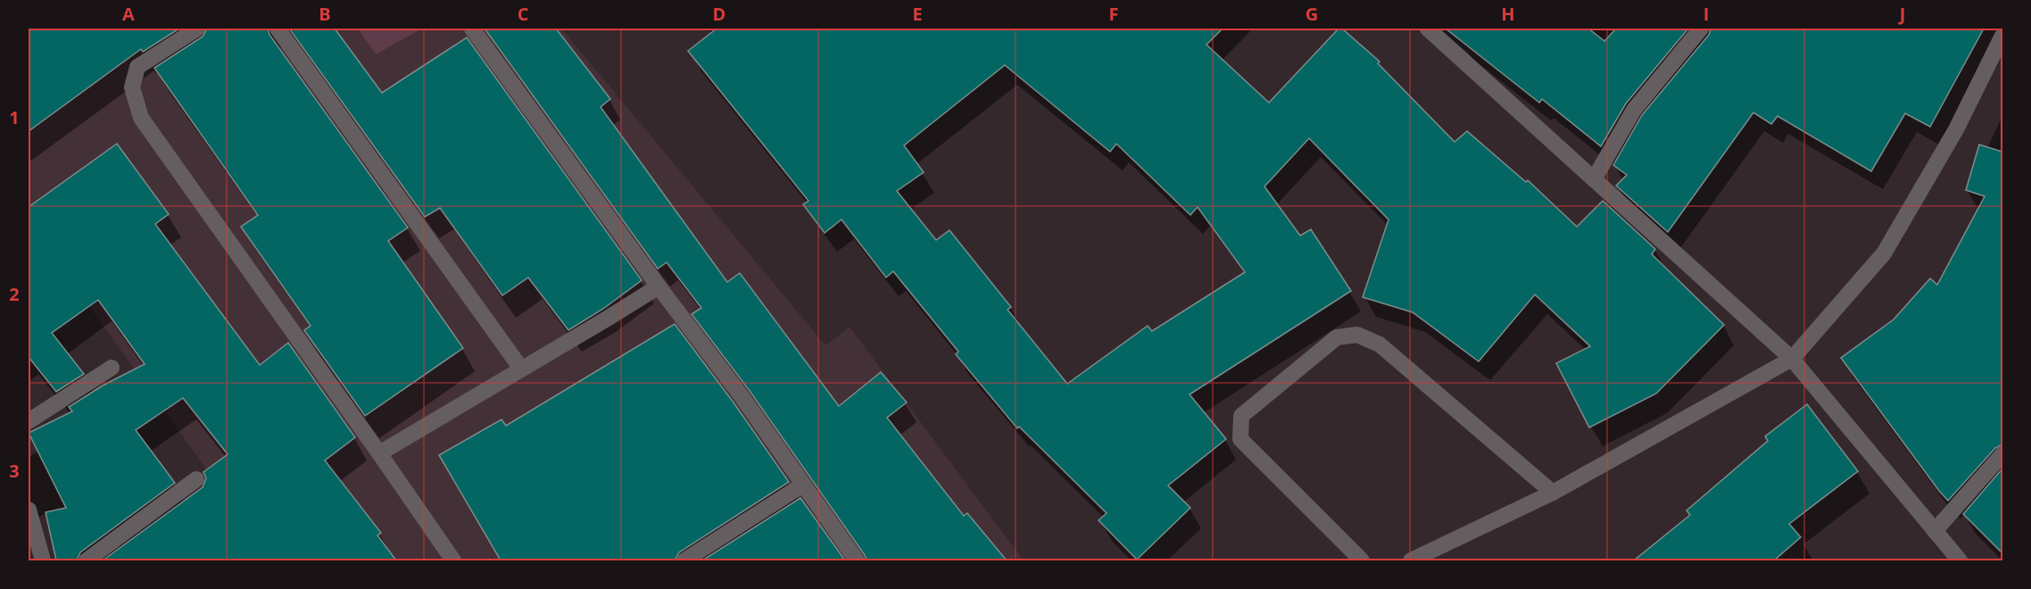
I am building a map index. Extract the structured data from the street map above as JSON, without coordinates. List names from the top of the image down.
{
  "grid": {
    "columns": [
      "A",
      "B",
      "C",
      "D",
      "E",
      "F",
      "G",
      "H",
      "I",
      "J"
    ],
    "rows": ["1", "2", "3"]
  }
}
